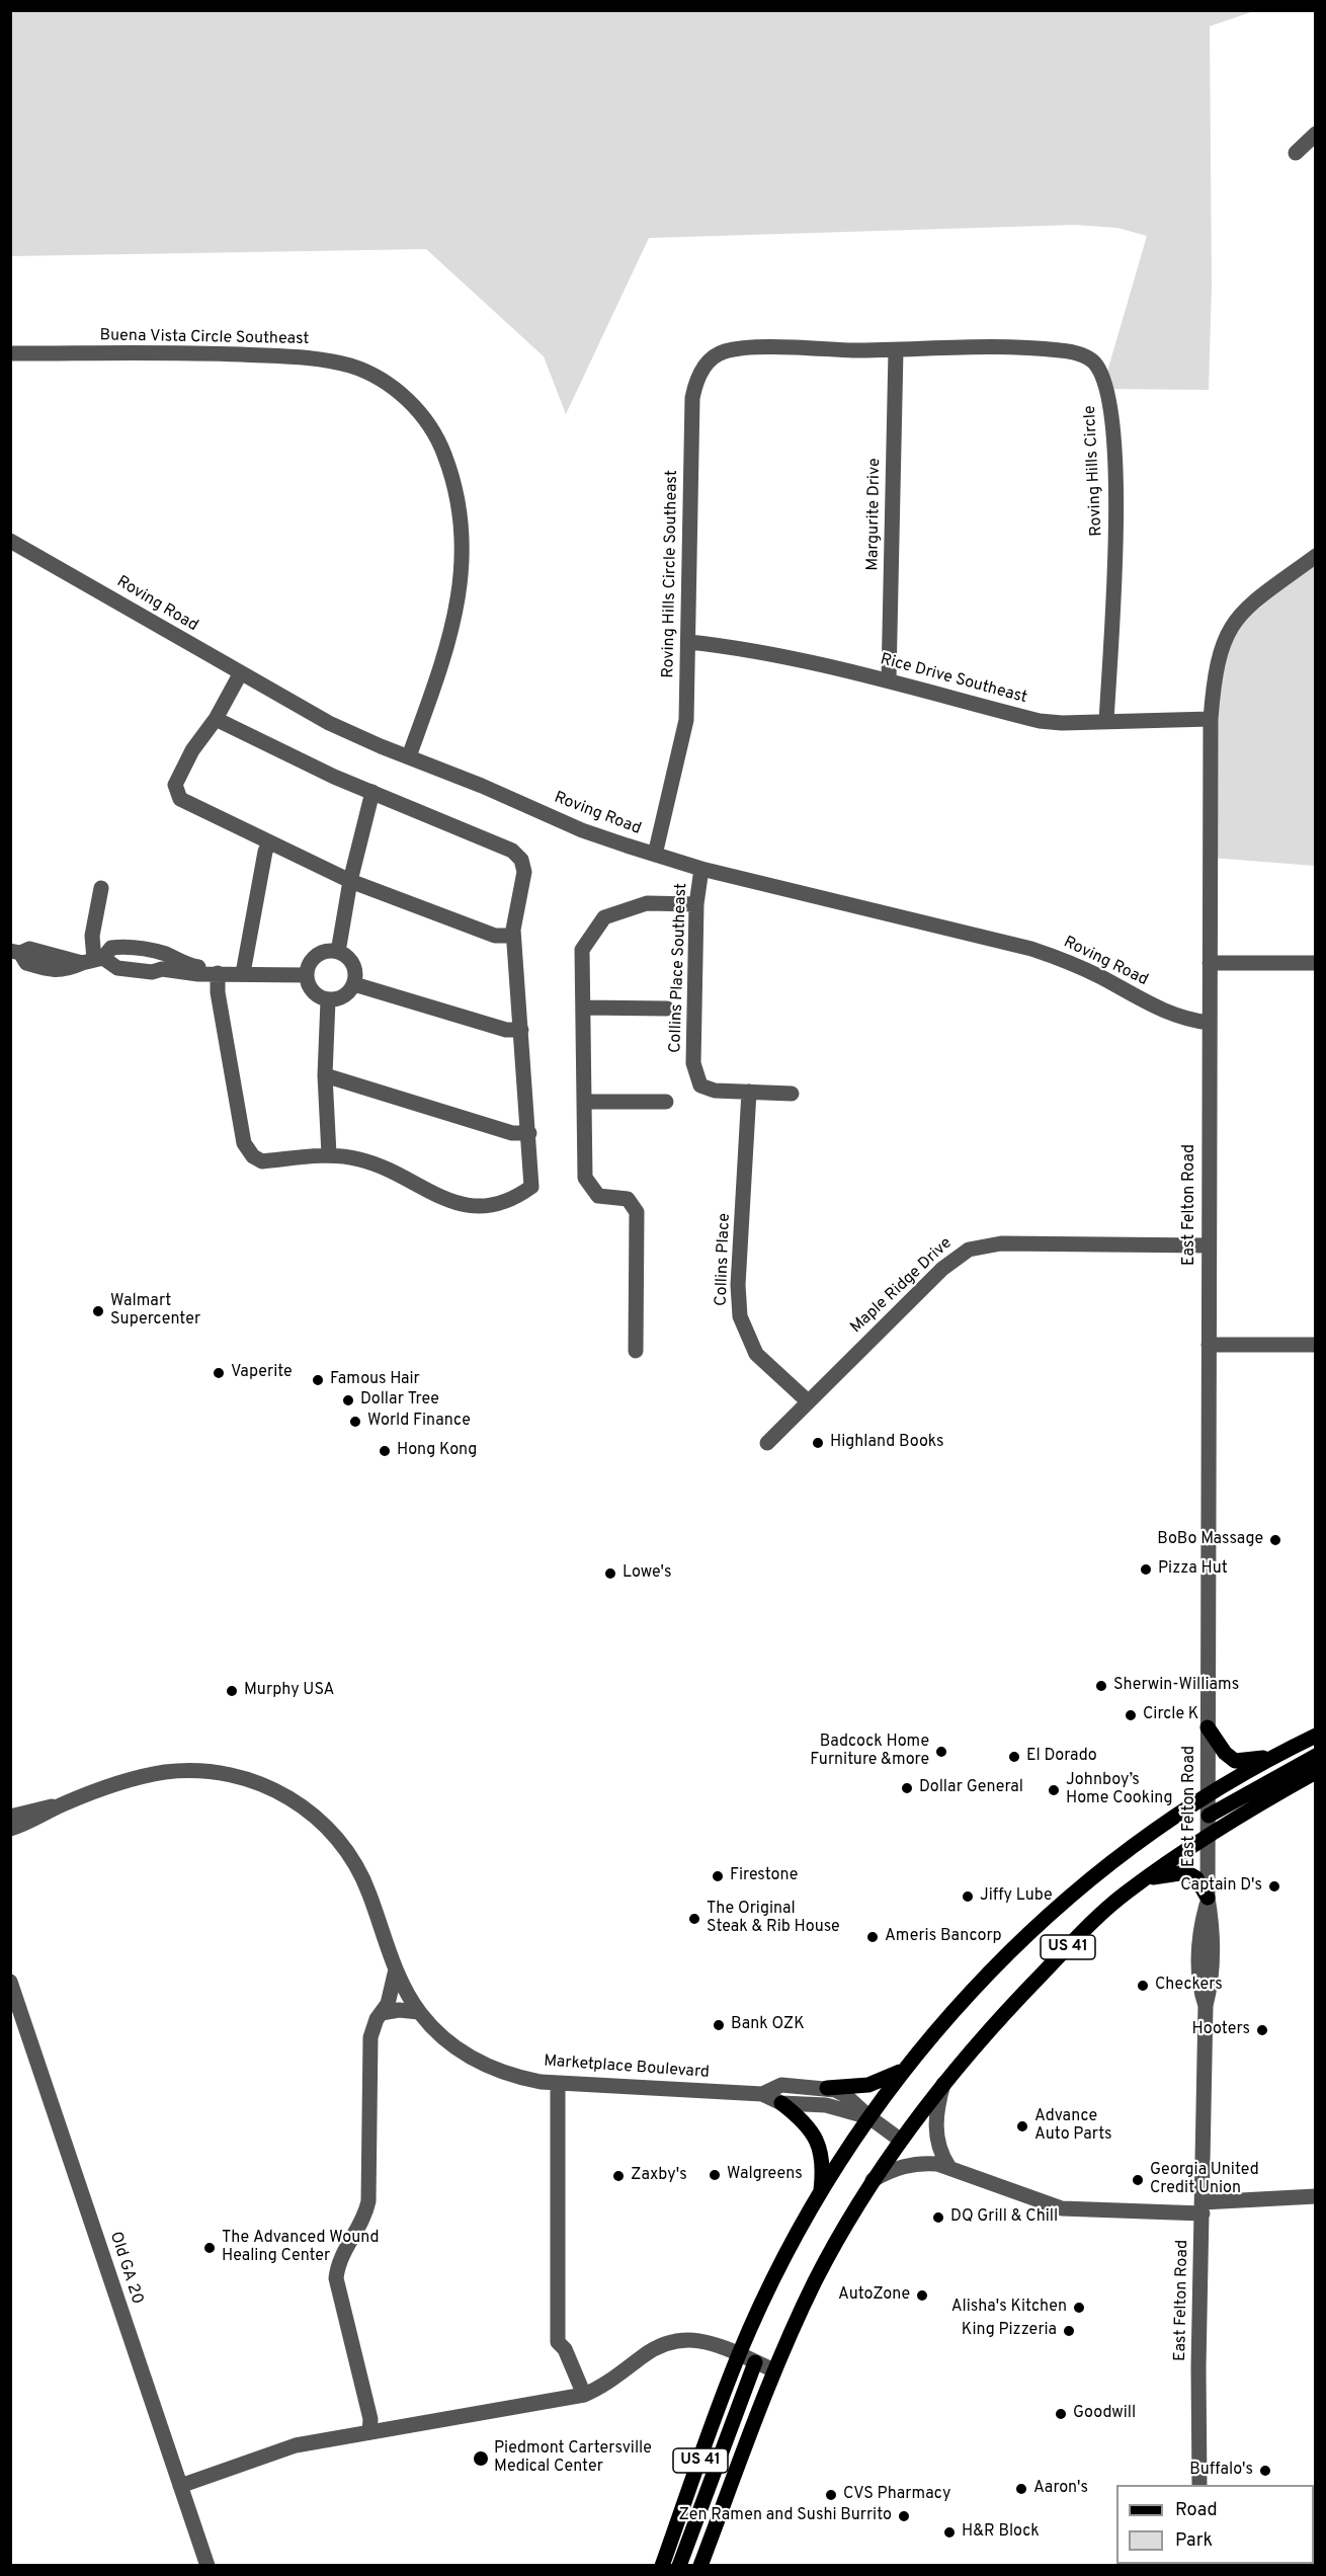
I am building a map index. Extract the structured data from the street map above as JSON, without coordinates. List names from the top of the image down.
{
  "streets": {
    "main road": ["US 41"],
    "street": [
      "Buena Vista Circle Southeast",
      "Roving Hills Circle",
      "Margurite Drive",
      "Roving Hills Circle Southeast",
      "Roving Road",
      "Rice Drive Southeast",
      "Collins Place Southeast",
      "East Felton Road",
      "Collins Place",
      "Maple Ridge Drive",
      "Marketplace Boulevard",
      "Old GA 20"
    ]
  },
  "crossings": [
    ["Buena Vista Circle Southeast", "Roving Road"],
    ["Roving Hills Circle", "Margurite Drive"],
    ["Roving Hills Circle", "Roving Hills Circle Southeast"],
    ["Roving Hills Circle", "Rice Drive Southeast"],
    ["Margurite Drive", "Rice Drive Southeast"],
    ["Roving Hills Circle Southeast", "Roving Road"],
    ["Roving Hills Circle Southeast", "Rice Drive Southeast"],
    ["Roving Road", "Collins Place Southeast"],
    ["Roving Road", "East Felton Road"],
    ["Rice Drive Southeast", "East Felton Road"],
    ["Collins Place Southeast", "Collins Place"],
    ["East Felton Road", "Maple Ridge Drive"],
    ["East Felton Road", "US 41"],
    ["Collins Place", "Maple Ridge Drive"],
    ["US 41", "Marketplace Boulevard"]
  ],
  "places": [
    "Walmart Supercenter",
    "Vaperite",
    "Famous Hair",
    "Dollar Tree",
    "World Finance",
    "Highland Books",
    "Hong Kong",
    "BoBo Massage",
    "Pizza Hut",
    "Lowe's",
    "Sherwin-Williams",
    "Murphy USA",
    "Circle K",
    "Badcock Home Furniture &more",
    "El Dorado",
    "Dollar General",
    "Johnboy’s Home Cooking",
    "Firestone",
    "Captain D's",
    "Jiffy Lube",
    "The Original Steak & Rib House",
    "Ameris Bancorp",
    "Checkers",
    "Bank OZK",
    "Hooters",
    "Advance Auto Parts",
    "Walgreens",
    "Zaxby's",
    "Georgia United Credit Union",
    "DQ Grill & Chill",
    "The Advanced Wound Healing Center",
    "AutoZone",
    "Alisha's Kitchen",
    "King Pizzeria",
    "Goodwill",
    "Piedmont Cartersville Medical Center",
    "Buffalo's",
    "Aaron's",
    "CVS Pharmacy",
    "Zen Ramen and Sushi Burrito",
    "H&R Block"
  ],
  "legend": ["Road", "Park"]
}
